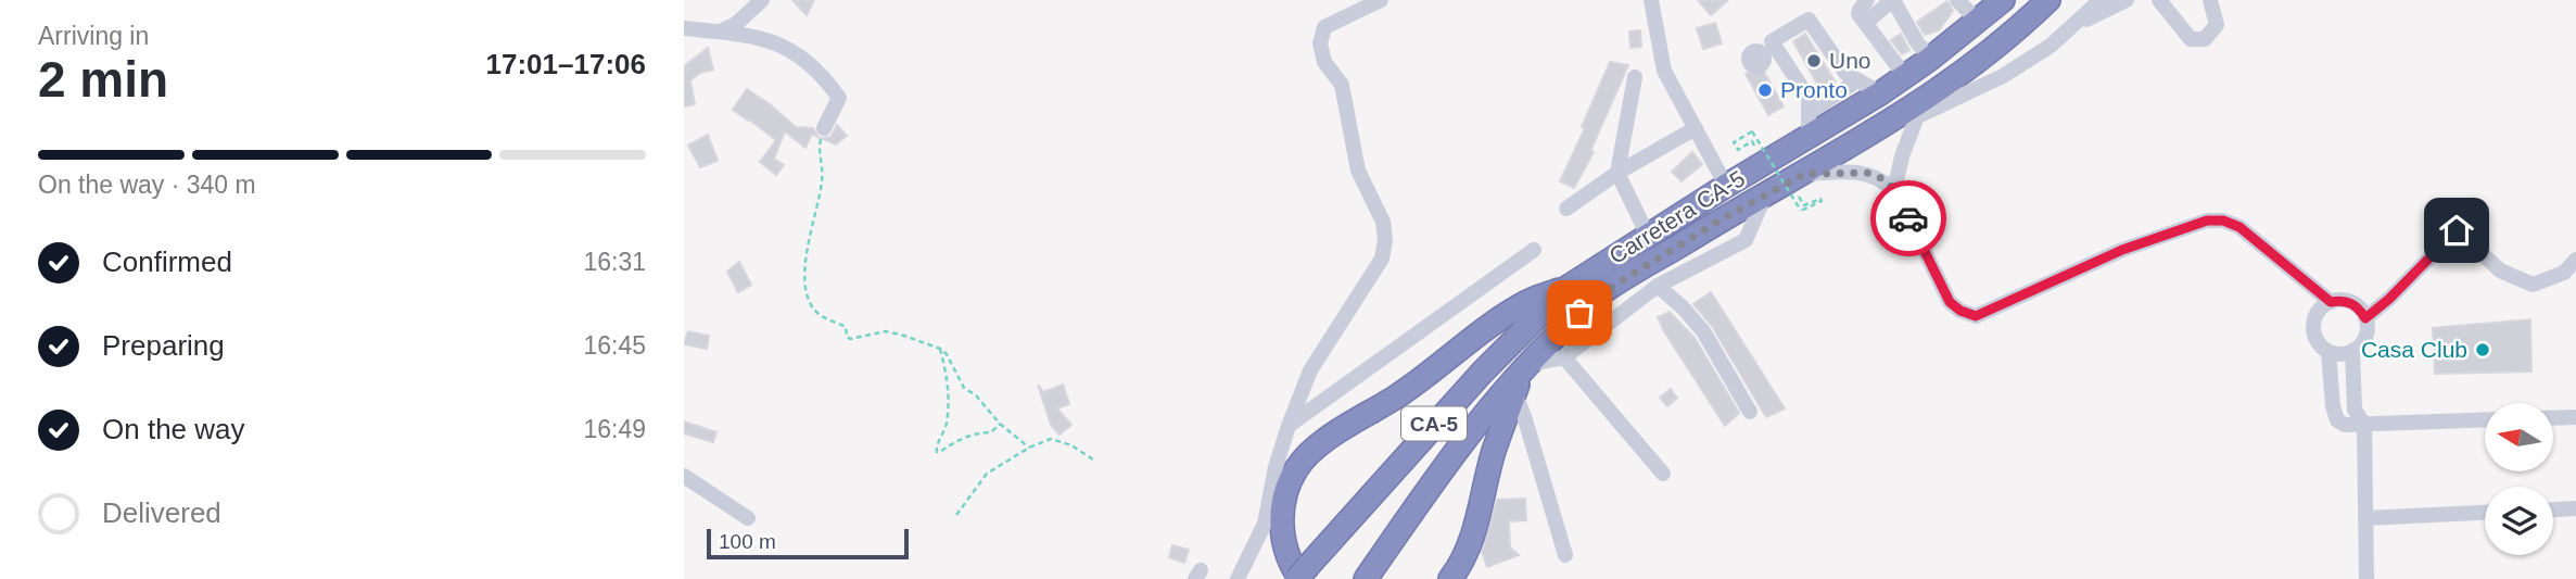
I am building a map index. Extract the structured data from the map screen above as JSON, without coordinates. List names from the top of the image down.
{
  "streets": {
    "highway": ["Carretera CA-5", "CA-5"]
  },
  "places": ["Uno", "Pronto", "Casa Club"],
  "scale_bar": "100 m",
  "north": "left",
  "page": {
    "heading": ["2 min", "Arriving in", "17:01–17:06"],
    "bar": "On the way · 340 m",
    "list": [
      ["Confirmed", "16:31"],
      ["Preparing", "16:45"],
      ["On the way", "16:49"],
      "Delivered"
    ],
    "scale": "100 m"
  }
}
